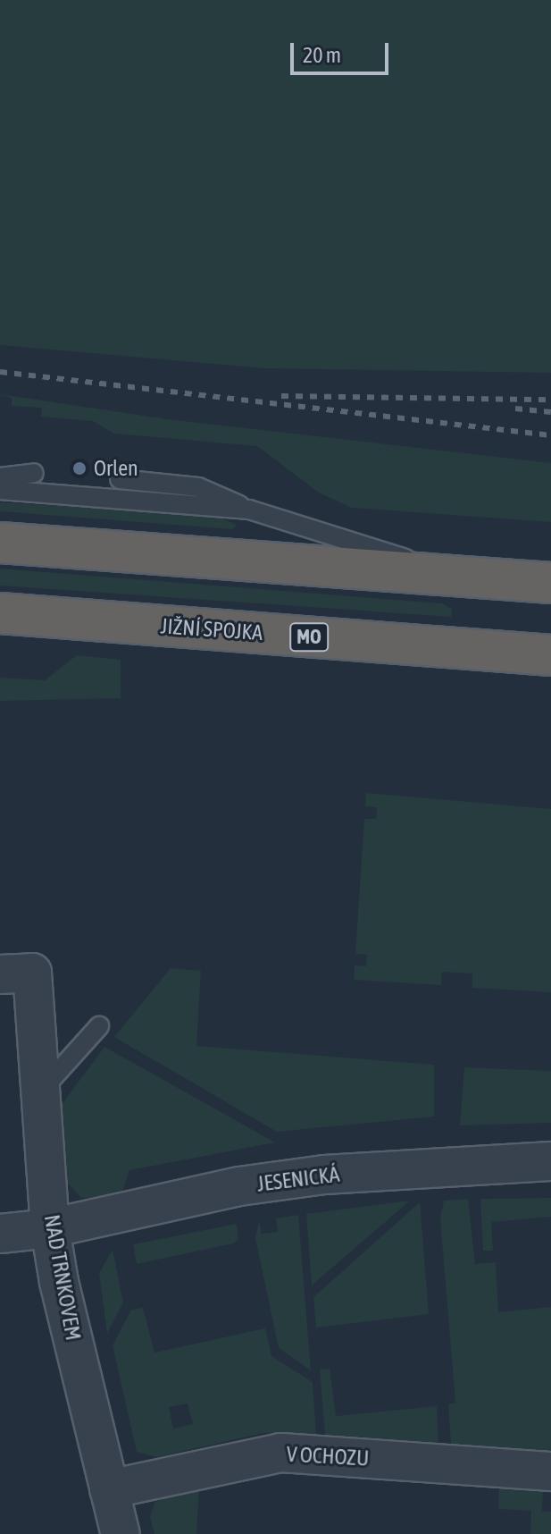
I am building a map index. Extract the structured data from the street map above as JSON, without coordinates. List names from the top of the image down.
{
  "streets": {
    "highway": ["JIŽNÍ SPOJKA", "MO"],
    "street": ["JESENICKÁ", "NAD TRNKOVEM", "V OCHOZU"]
  },
  "crossings": [
    ["JESENICKÁ", "NAD TRNKOVEM"],
    ["NAD TRNKOVEM", "V OCHOZU"]
  ],
  "places": ["Orlen"],
  "scale_bar": "20 m"
}
